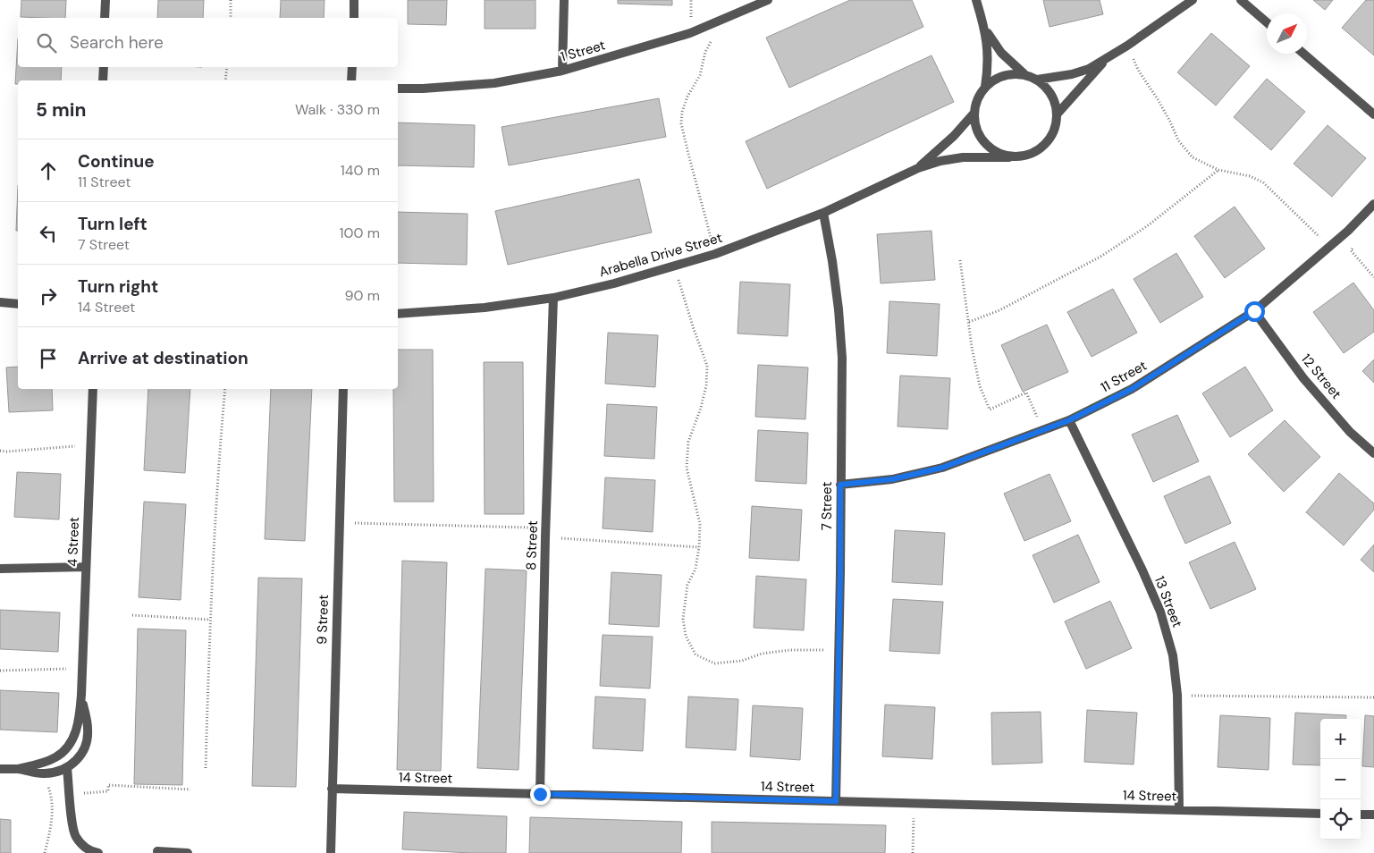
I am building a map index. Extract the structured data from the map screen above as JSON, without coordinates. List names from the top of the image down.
{
  "streets": {
    "street": [
      "1 Street",
      "Arabella Drive Street",
      "11 Street",
      "12 Street",
      "7 Street",
      "4 Street",
      "8 Street",
      "13 Street",
      "9 Street",
      "14 Street"
    ]
  },
  "crossings": [
    ["Arabella Drive Street", "7 Street"],
    ["Arabella Drive Street", "8 Street"],
    ["11 Street", "12 Street"],
    ["11 Street", "7 Street"],
    ["11 Street", "13 Street"],
    ["7 Street", "14 Street"],
    ["8 Street", "14 Street"],
    ["13 Street", "14 Street"],
    ["9 Street", "14 Street"]
  ],
  "north": "top right",
  "page": {
    "search": "Search here",
    "heading": ["5 min", "Walk · 330 m"],
    "list": [
      ["Continue", "11 Street", "140 m"],
      ["Turn left", "7 Street", "100 m"],
      ["Turn right", "14 Street", "90 m"],
      "Arrive at destination"
    ],
    "map_buttons": ["+", "−"]
  }
}
